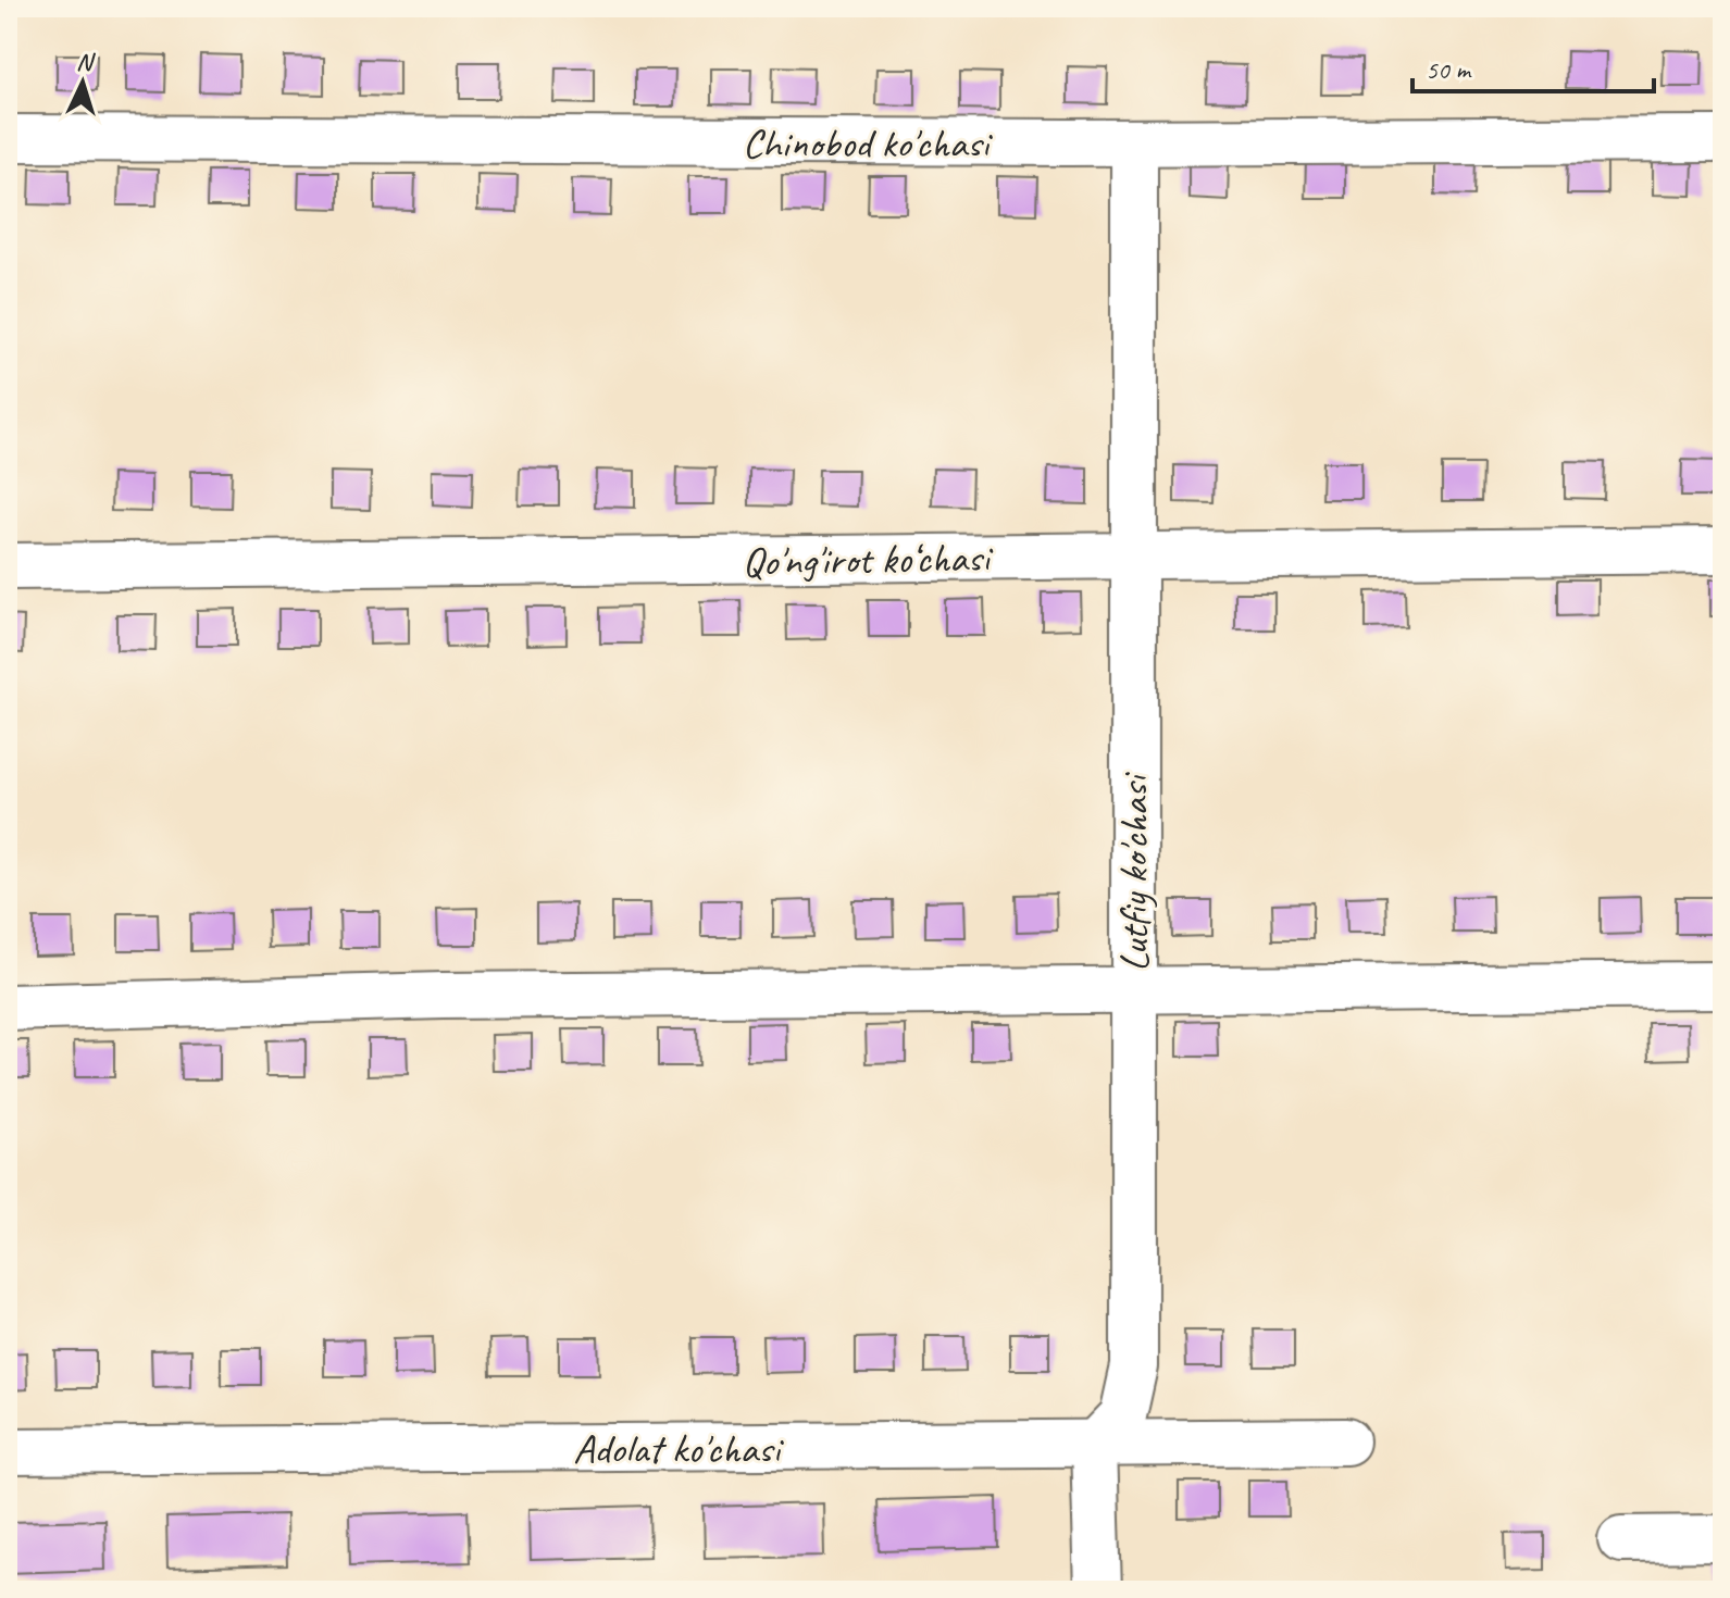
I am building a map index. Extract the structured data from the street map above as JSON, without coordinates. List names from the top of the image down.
{
  "streets": {
    "street": [
      "Chinobod ko'chasi",
      "Qo'ng'irot ko‘chasi",
      "Lutfiy ko'chasi",
      "Adolat ko'chasi"
    ]
  },
  "crossings": [
    ["Chinobod ko'chasi", "Lutfiy ko'chasi"],
    ["Qo'ng'irot ko‘chasi", "Lutfiy ko'chasi"],
    ["Lutfiy ko'chasi", "Adolat ko'chasi"]
  ],
  "scale_bar": "50 m",
  "north": "top"
}
